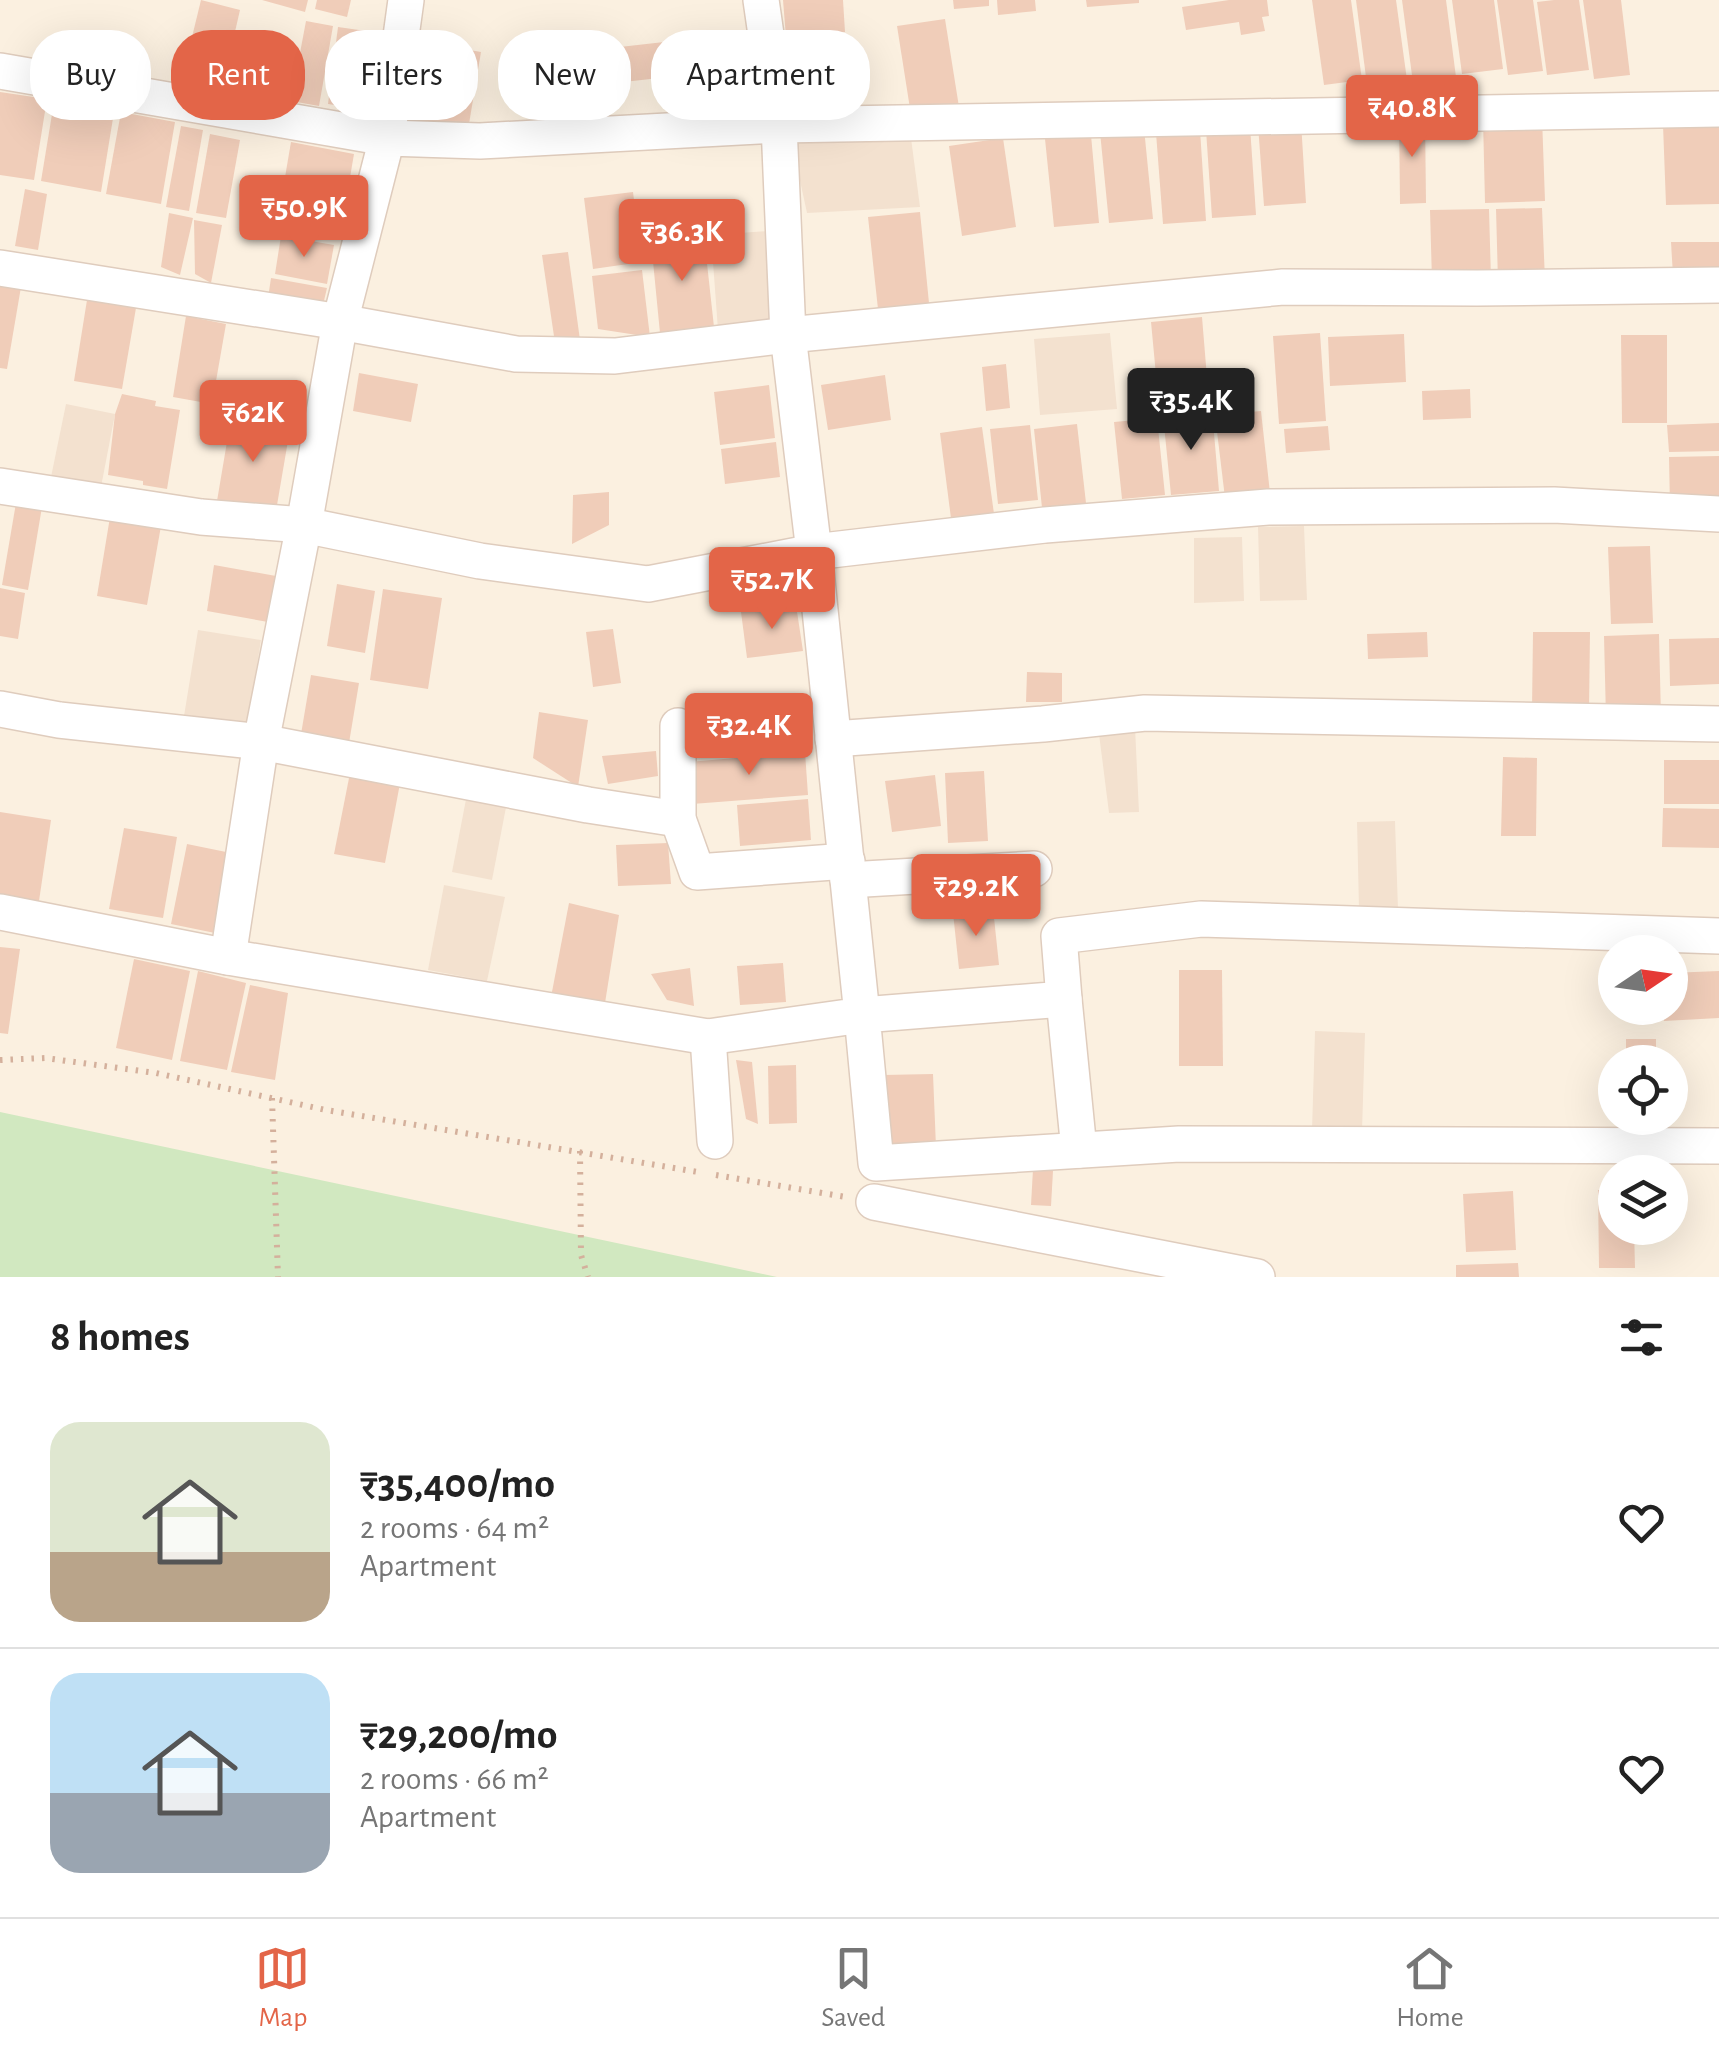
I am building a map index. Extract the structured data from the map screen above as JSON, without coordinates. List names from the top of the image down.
{
  "north": "right",
  "page": {
    "chip": [
      "Buy",
      "Rent",
      "Filters",
      "New",
      "Apartment"
    ],
    "price": [
      "₹40.8K",
      "₹50.9K",
      "₹36.3K",
      "₹35.4K",
      "₹62K",
      "₹52.7K",
      "₹32.4K",
      "₹29.2K"
    ],
    "heading": "8 homes",
    "list": [
      {
        "name": "₹35,400/mo",
        "note": "2 rooms · 64 m² · Apartment"
      },
      {
        "name": "₹29,200/mo",
        "note": "2 rooms · 66 m² · Apartment"
      }
    ],
    "tabs": ["Map", "Saved", "Home"]
  }
}
